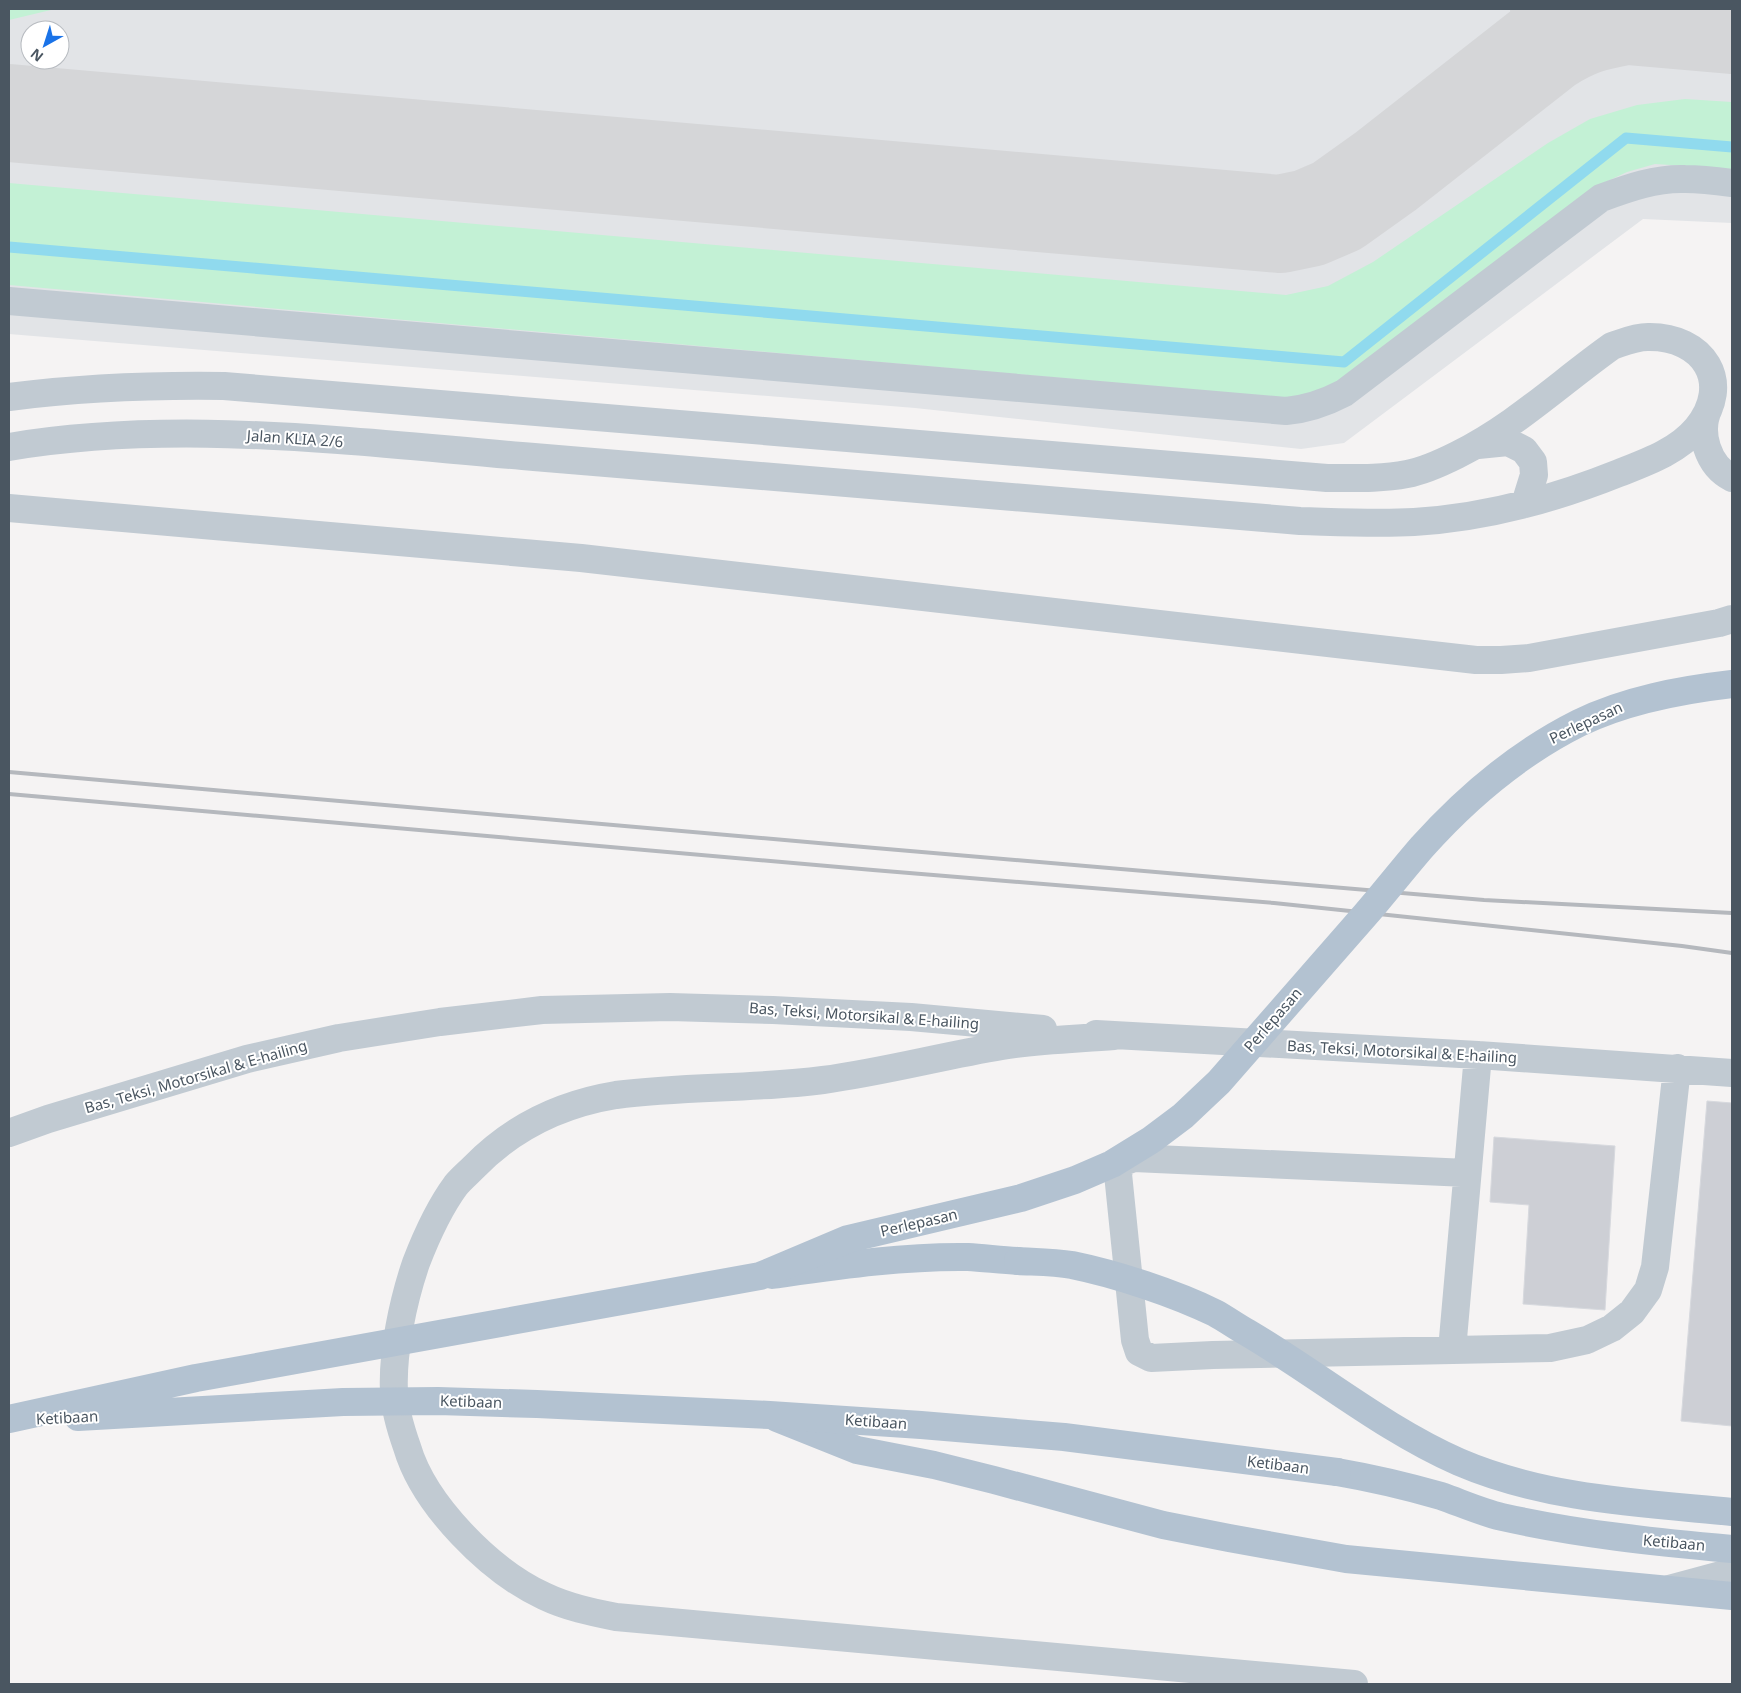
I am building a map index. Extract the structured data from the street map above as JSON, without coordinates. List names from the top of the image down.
{
  "streets": {
    "main road": ["Perlepasan", "Ketibaan"],
    "lane": ["Jalan KLIA 2/6", "Bas, Teksi, Motorsikal & E-hailing"]
  },
  "north": "bottom left"
}
